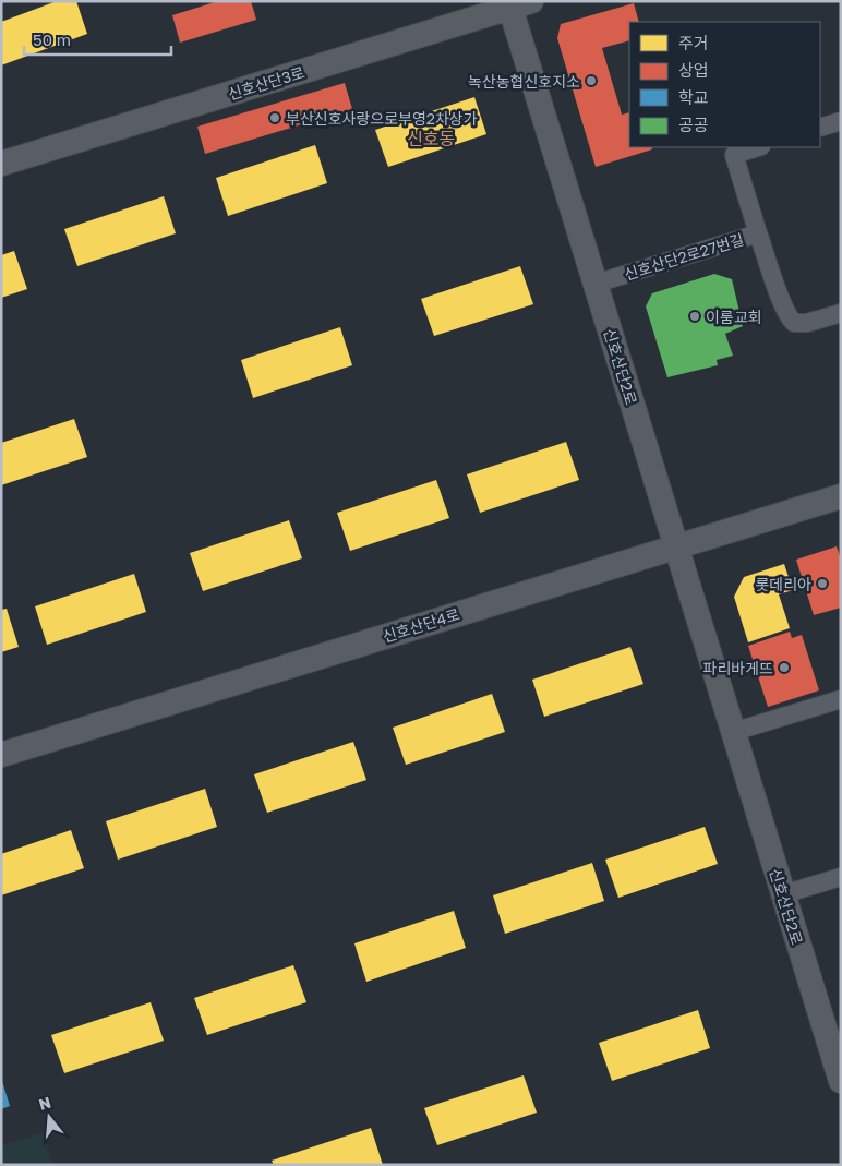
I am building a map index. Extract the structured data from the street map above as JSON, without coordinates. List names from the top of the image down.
{
  "streets": {
    "main road": ["신호산단3로", "신호산단2로", "신호산단4로"],
    "street": ["신호산단2로27번길"]
  },
  "crossings": [
    ["신호산단3로", "신호산단2로"],
    ["신호산단2로27번길", "신호산단2로"],
    ["신호산단2로", "신호산단4로"]
  ],
  "districts": ["신호동"],
  "places": [
    "녹산농협신호지소",
    "부산신호사랑으로부영2차상가",
    "이룸교회",
    "롯데리아",
    "파리바게뜨"
  ],
  "legend": [
    "주거",
    "상업",
    "학교",
    "공공"
  ],
  "scale_bar": "50 m",
  "north": "top"
}
